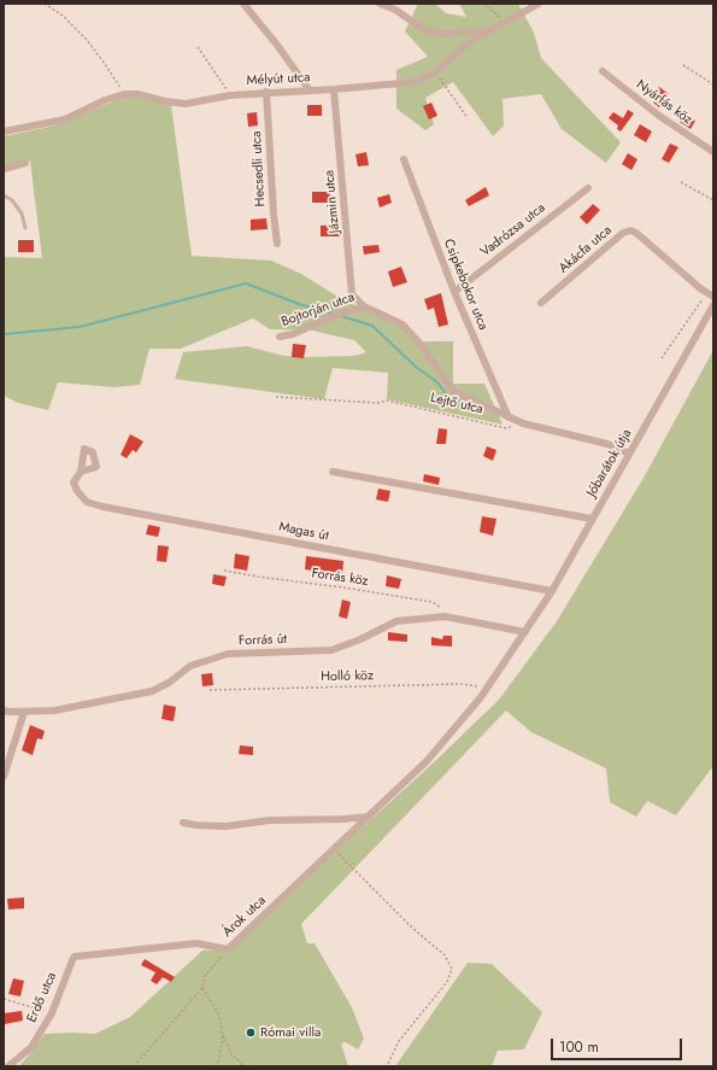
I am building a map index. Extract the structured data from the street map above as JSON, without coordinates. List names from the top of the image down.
{
  "streets": {
    "street": [
      "Mélyút utca",
      "Nyárfás köz",
      "Hecsedli utca",
      "Jázmin utca",
      "Vadrózsa utca",
      "Akácfa utca",
      "Csipkebokor utca",
      "Bojtorján utca",
      "Jóbarátok útja",
      "Magas út",
      "Forrás út",
      "Árok utca",
      "Erdő utca"
    ],
    "path": ["Lejtő utca", "Forrás köz", "Holló köz"]
  },
  "crossings": [
    ["Mélyút utca", "Hecsedli utca"],
    ["Mélyút utca", "Jázmin utca"],
    ["Jázmin utca", "Bojtorján utca"],
    ["Vadrózsa utca", "Csipkebokor utca"],
    ["Jóbarátok útja", "Magas út"],
    ["Jóbarátok útja", "Forrás út"],
    ["Jóbarátok útja", "Holló köz"],
    ["Jóbarátok útja", "Árok utca"],
    ["Forrás köz", "Forrás út"],
    ["Holló köz", "Árok utca"],
    ["Árok utca", "Erdő utca"]
  ],
  "places": ["Római villa"],
  "scale_bar": "100 m"
}
